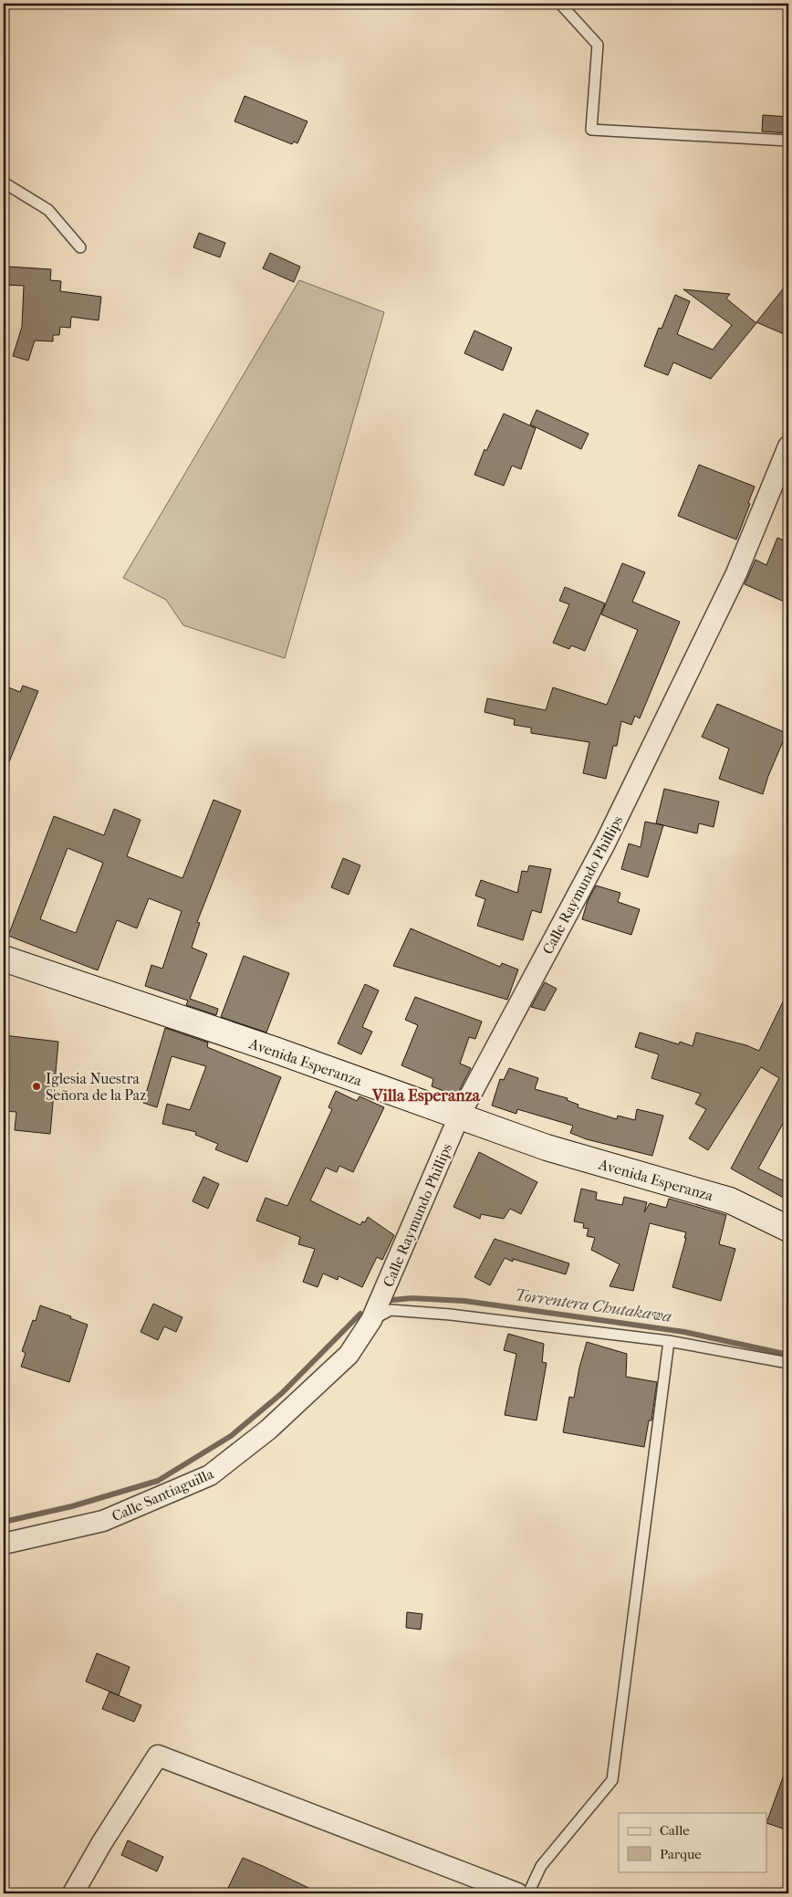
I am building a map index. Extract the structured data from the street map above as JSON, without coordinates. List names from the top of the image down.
{
  "streets": {
    "main road": ["Avenida Esperanza"],
    "street": ["Calle Raymundo Phillips", "Calle Santiaguilla"]
  },
  "crossings": [
    ["Calle Raymundo Phillips", "Avenida Esperanza"],
    ["Calle Raymundo Phillips", "Calle Santiaguilla"]
  ],
  "districts": ["Villa Esperanza"],
  "water": ["Torrentera Chutakawa"],
  "places": ["Iglesia Nuestra Señora de la Paz"],
  "legend": ["Calle", "Parque"]
}
